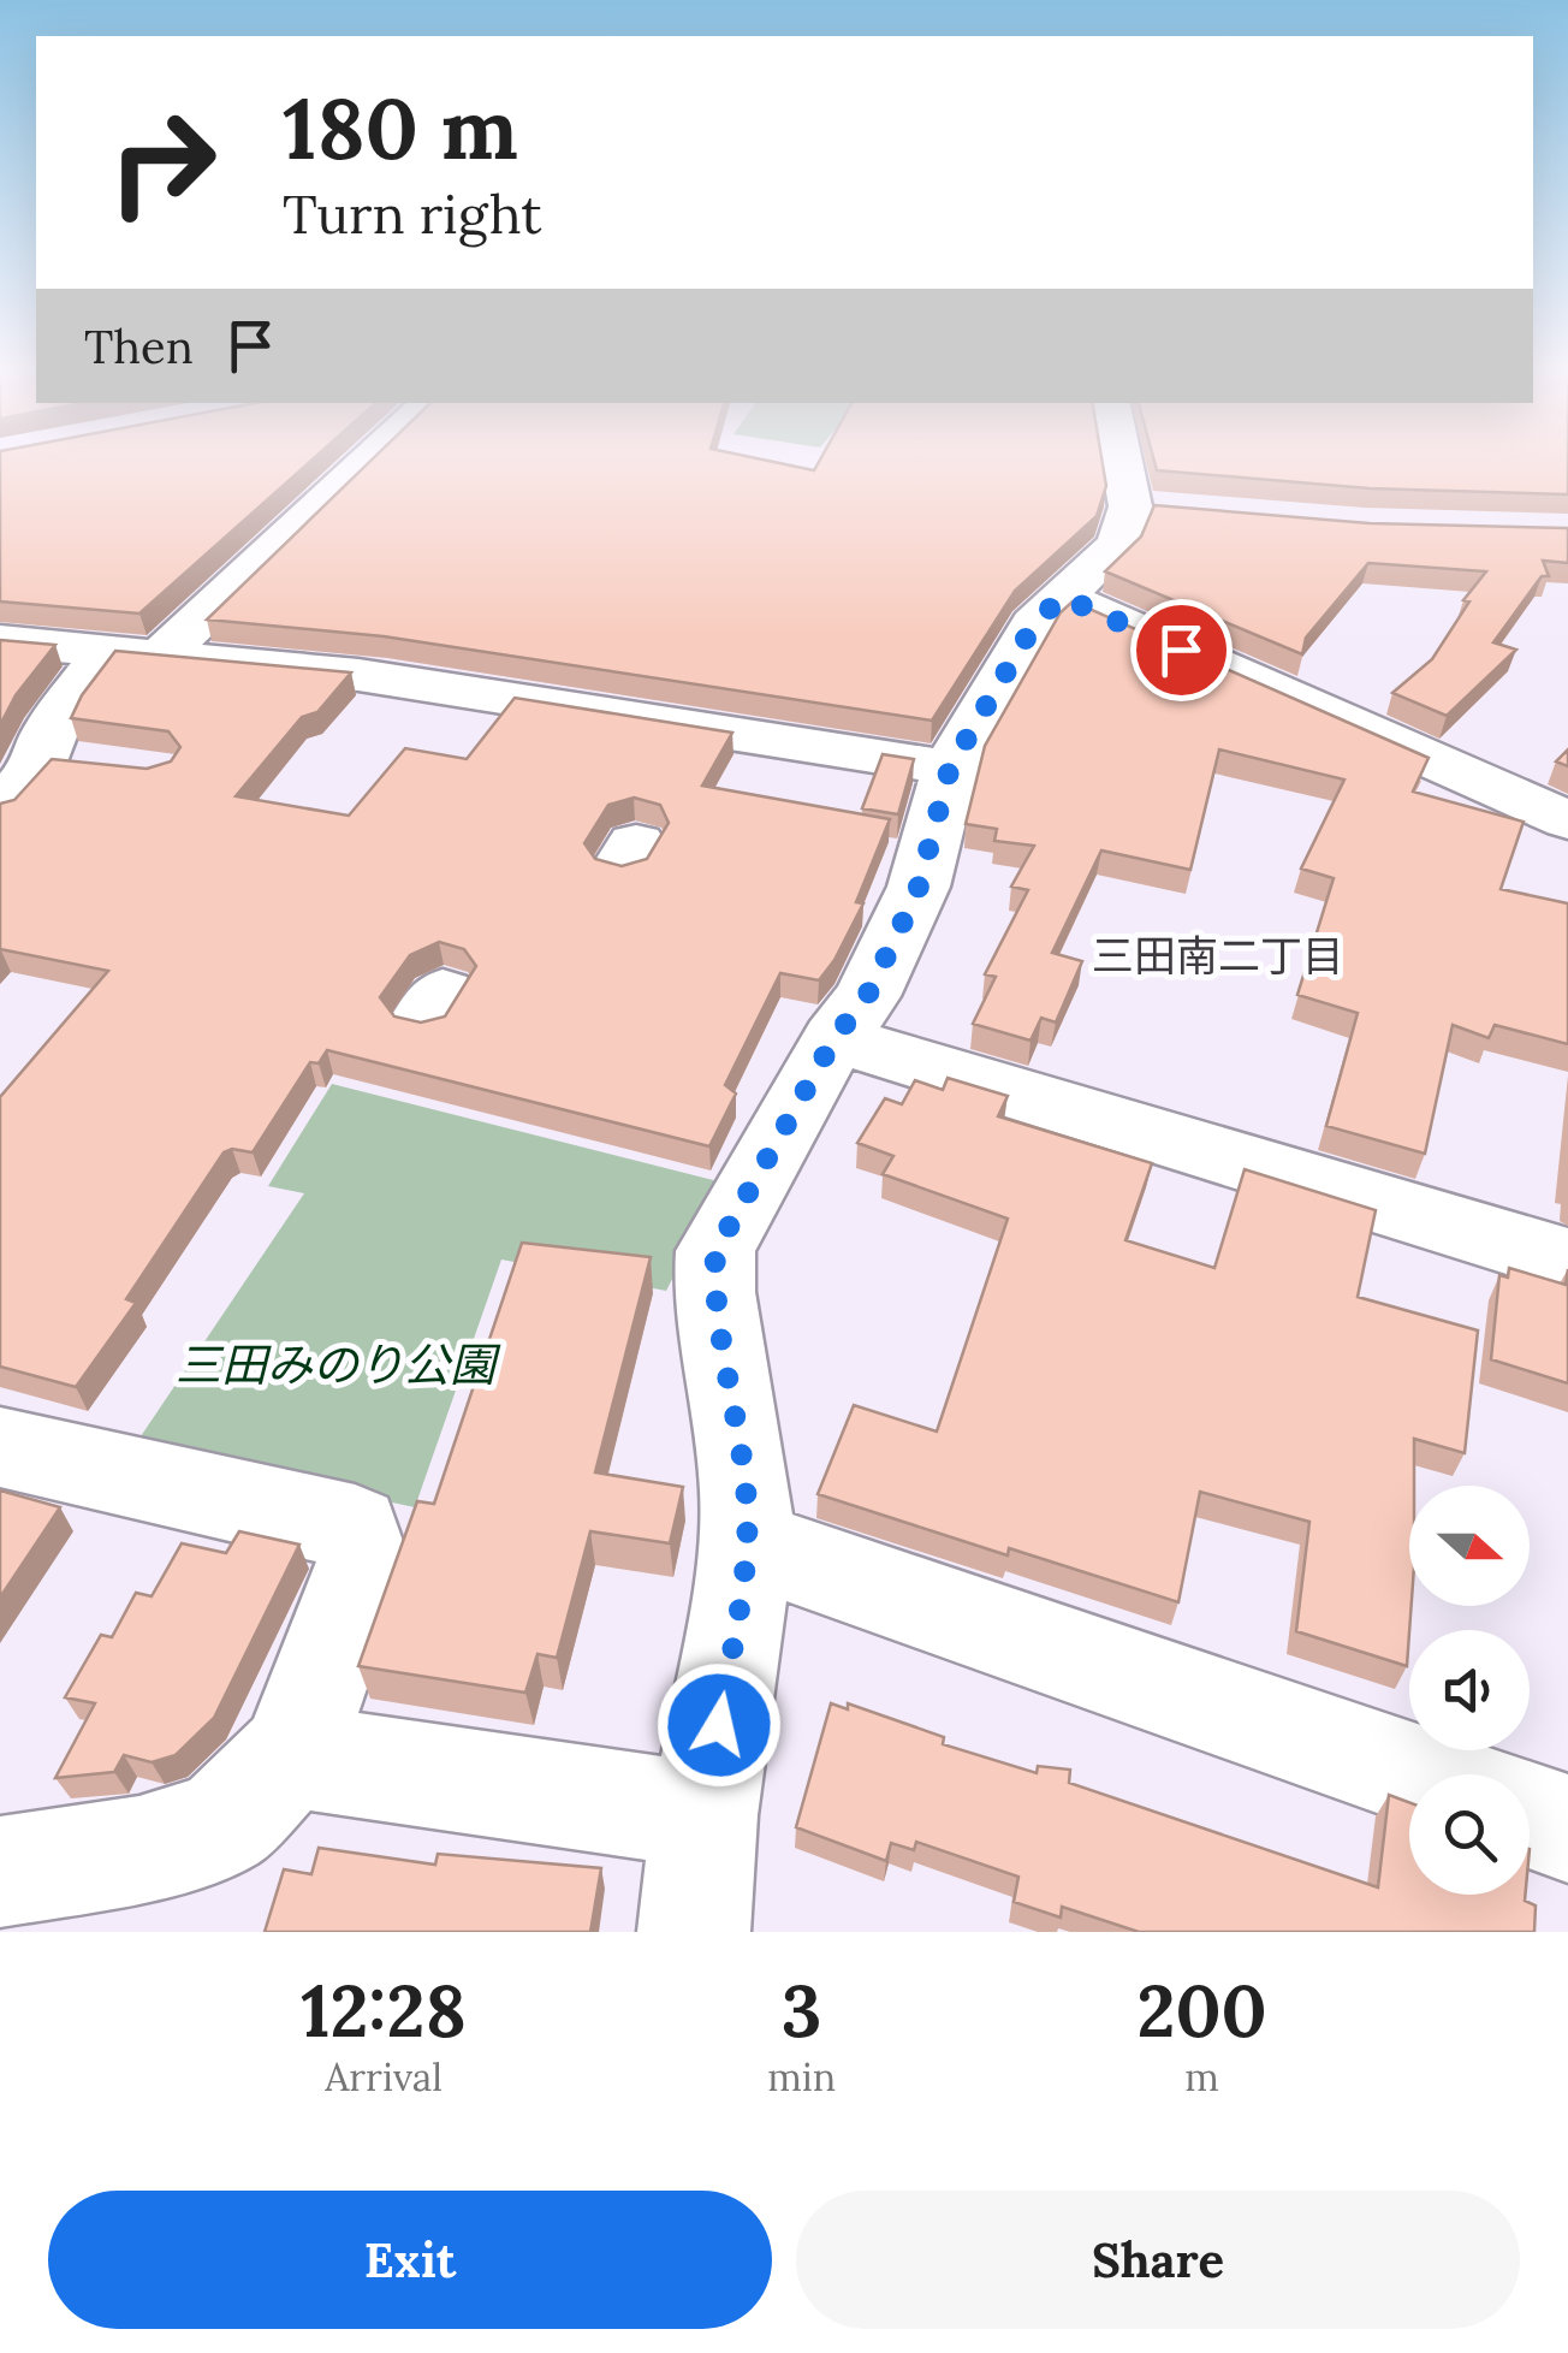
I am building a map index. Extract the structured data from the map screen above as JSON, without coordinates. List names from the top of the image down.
{
  "districts": ["三田南二丁目"],
  "parks": ["三田みのり公園"],
  "north": "right",
  "page": {
    "turn": ["180 m", "Turn right"],
    "then": "Then",
    "eta": [
      "12:28",
      "Arrival",
      "3",
      "min",
      "200",
      "m"
    ],
    "buttons": ["Exit", "Share"]
  }
}
